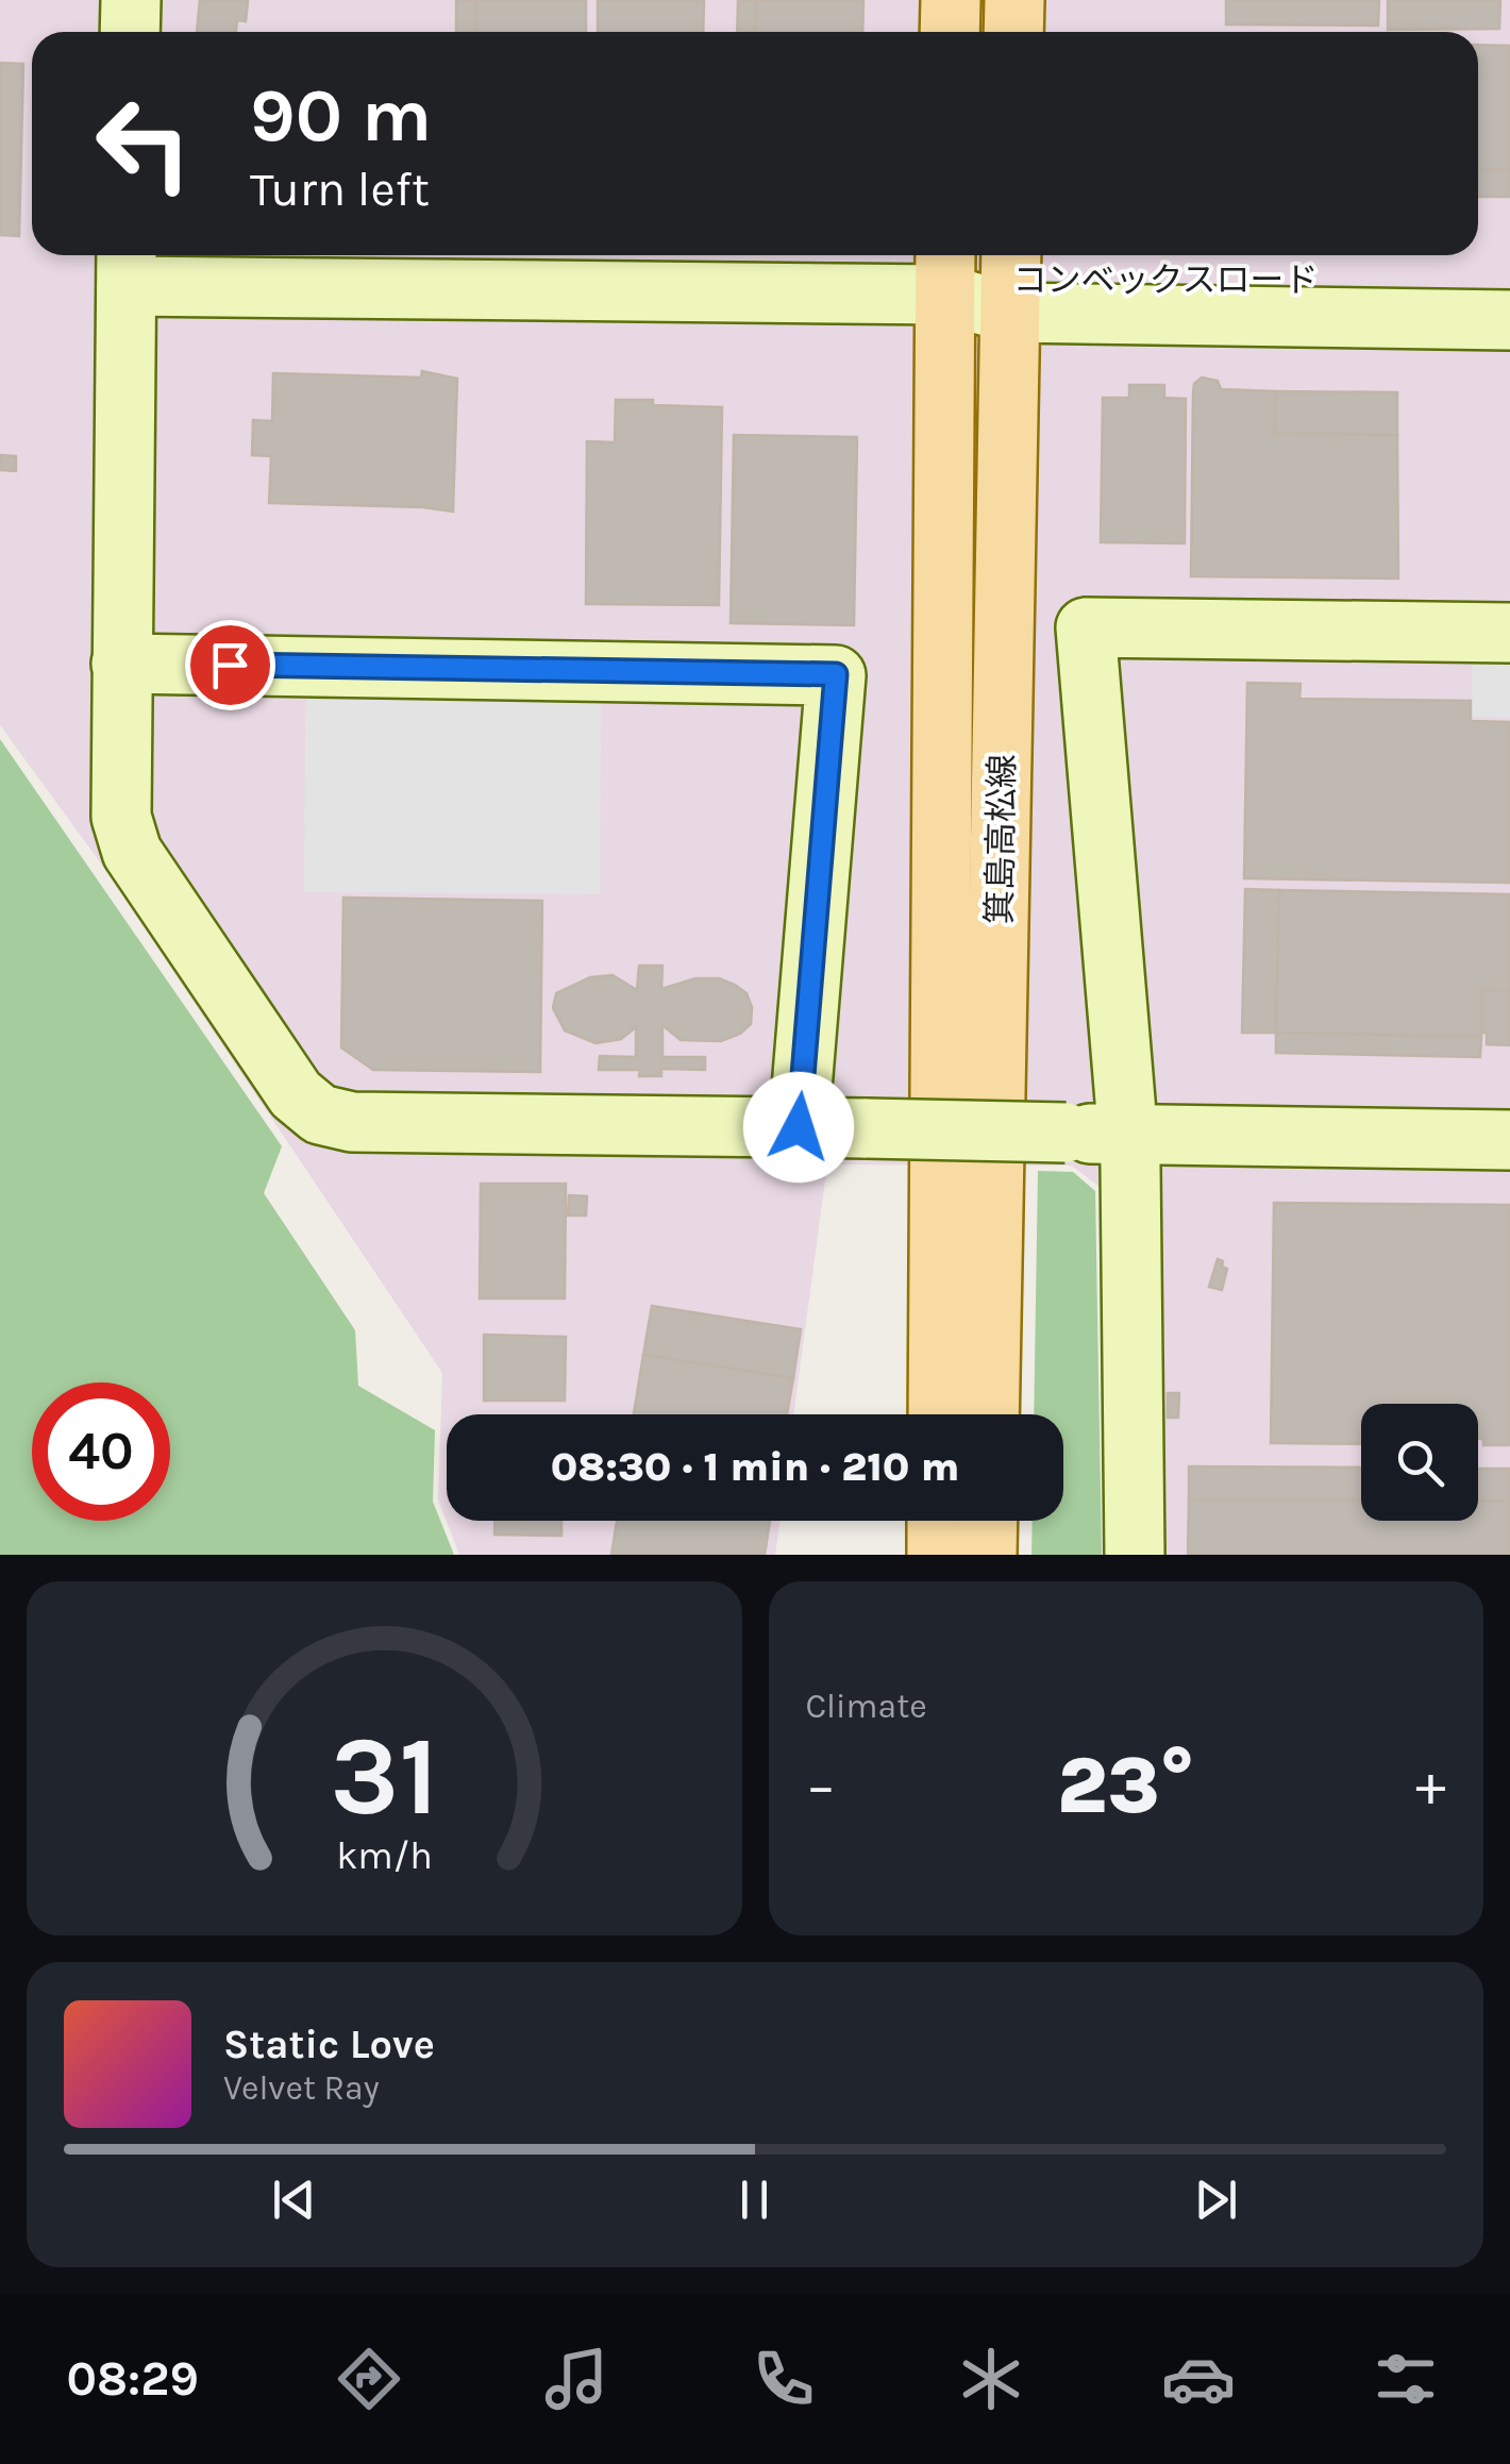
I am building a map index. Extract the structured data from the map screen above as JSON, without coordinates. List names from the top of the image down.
{
  "streets": {
    "main road": ["箕島高松線"],
    "street": ["コンベックスロード"]
  },
  "crossings": [
    ["コンベックスロード", "箕島高松線"]
  ],
  "page": {
    "turn": ["90 m", "Turn left"],
    "limit": "40",
    "trip": "08:30 · 1 min · 210 m",
    "tile": "Climate",
    "heat": ["−", "23°", "+"],
    "song": ["Static Love", "Velvet Ray"],
    "tabs": "08:29",
    "gauge": ["31", "km/h"]
  }
}
